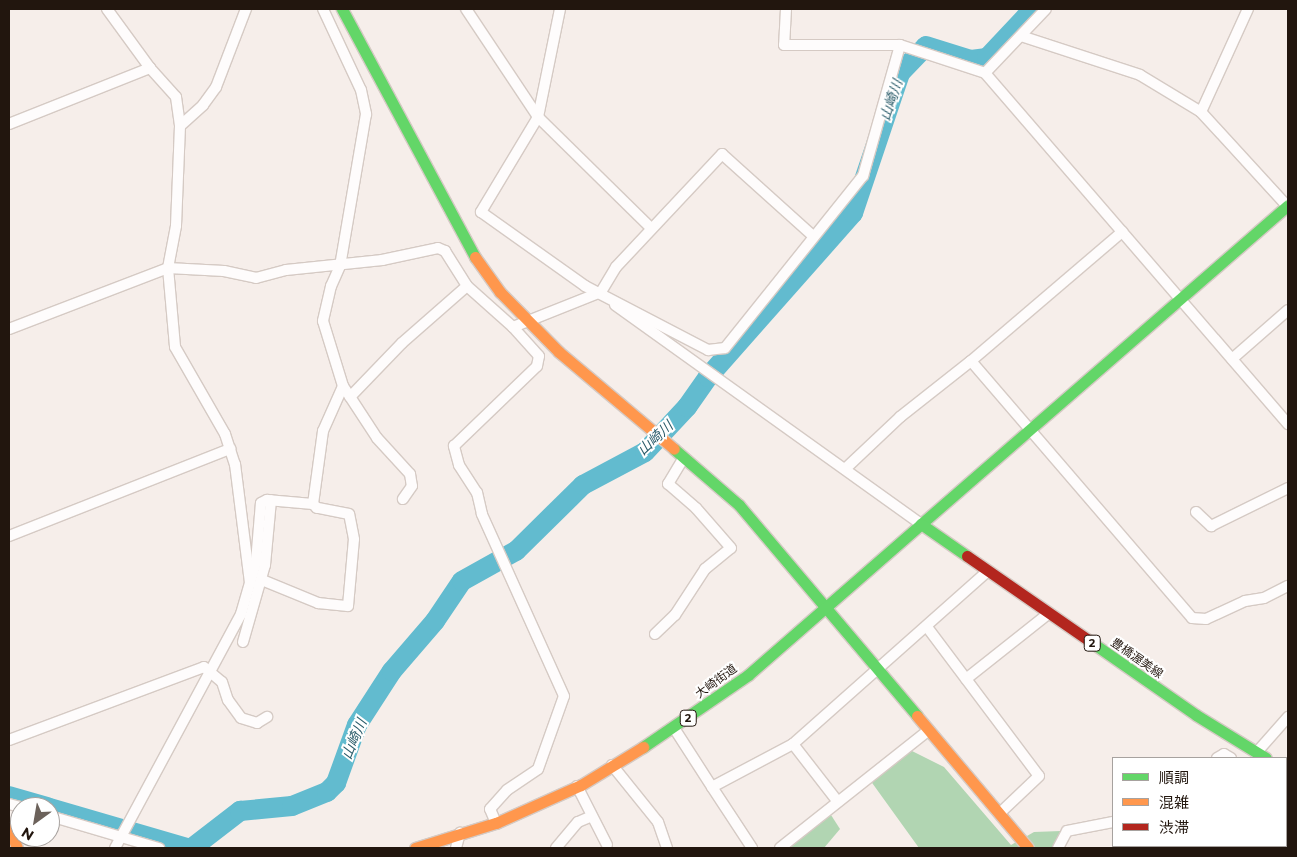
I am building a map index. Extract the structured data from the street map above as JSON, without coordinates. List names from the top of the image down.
{
  "streets": {
    "street": ["2", "豊橋渥美線", "大崎街道"]
  },
  "crossings": [
    ["豊橋渥美線", "大崎街道"]
  ],
  "water": ["山崎川"],
  "legend": ["順調", "混雑", "渋滞"],
  "north": "bottom left"
}
